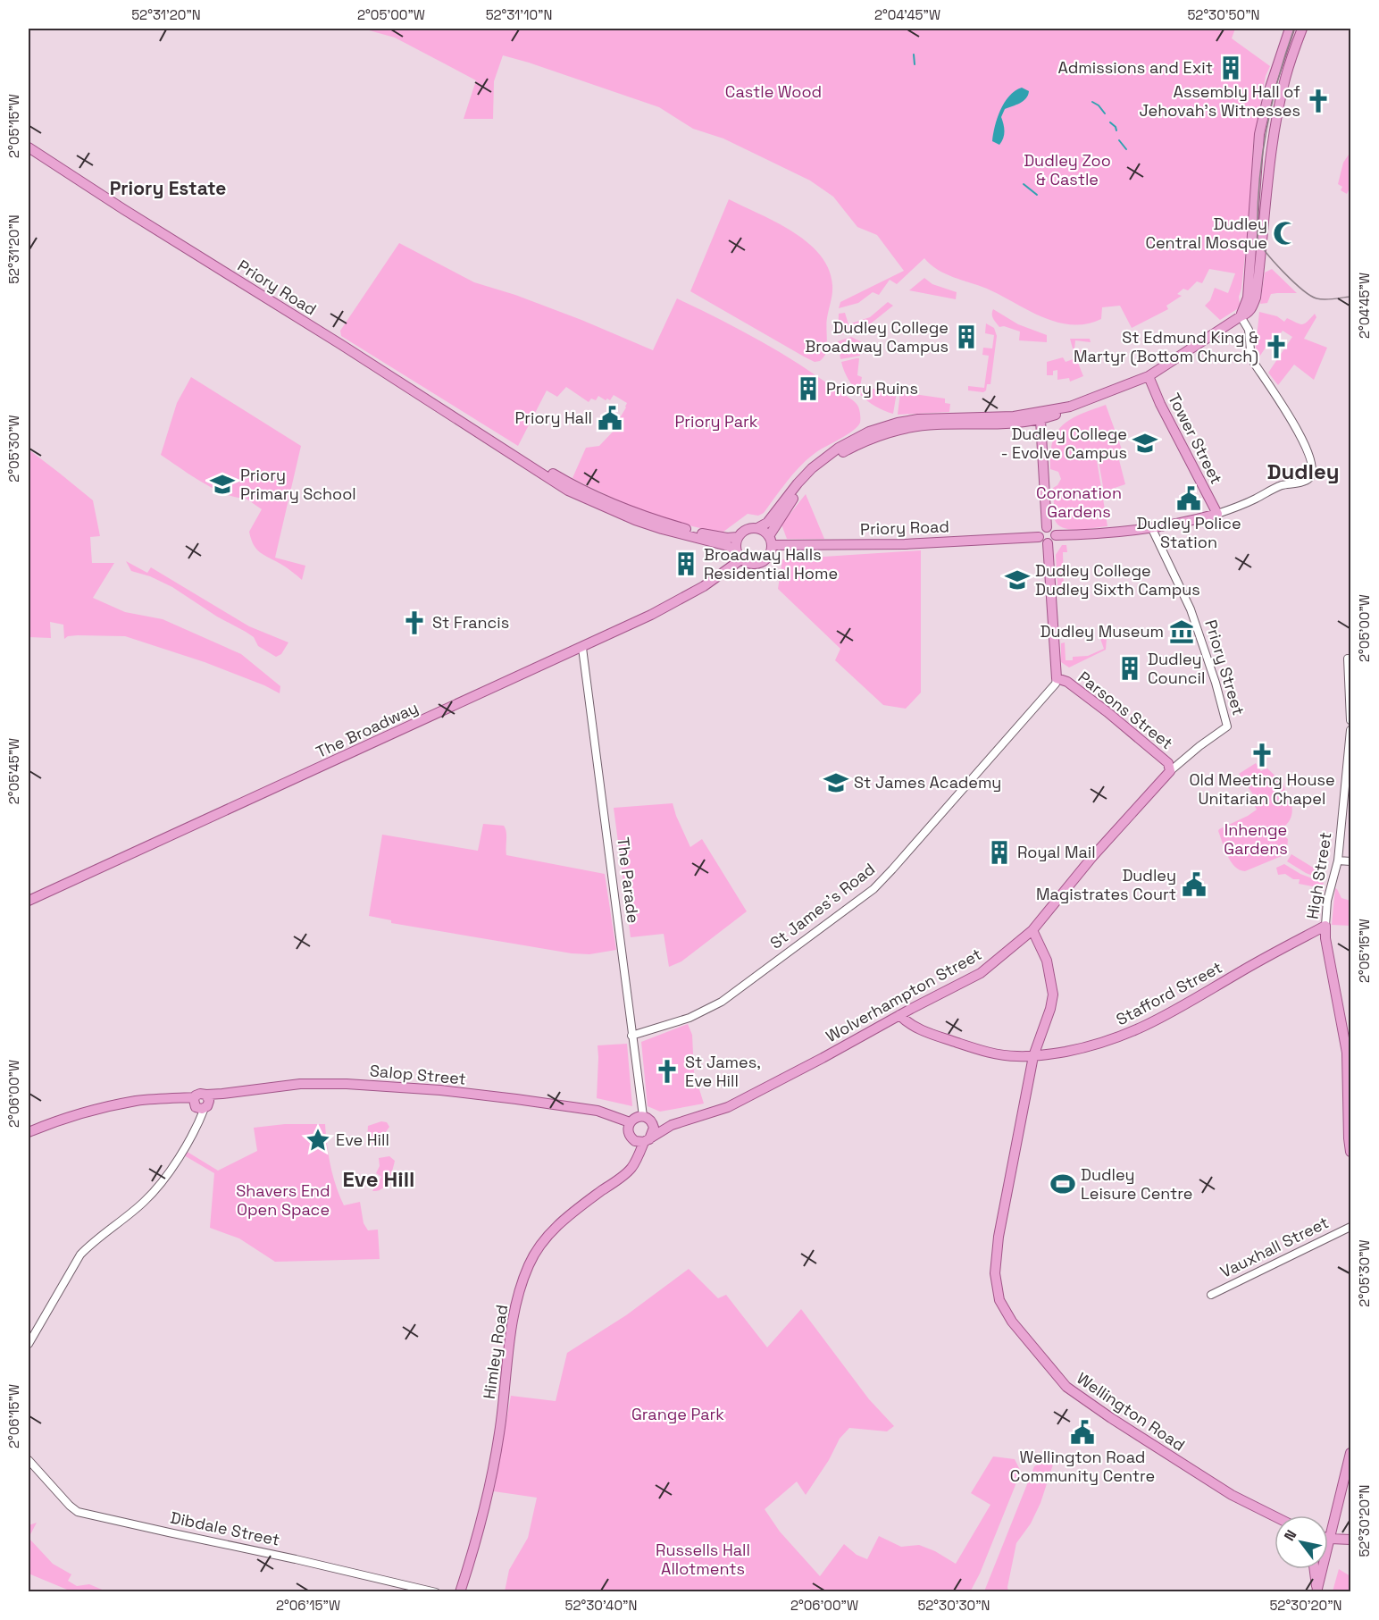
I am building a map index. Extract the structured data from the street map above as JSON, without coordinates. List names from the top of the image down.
{
  "streets": {
    "main road": [
      "Priory Road",
      "Tower Street",
      "Parsons Street",
      "The Broadway",
      "High Street",
      "Stafford Street",
      "Wolverhampton Street",
      "Salop Street",
      "Himley Road",
      "Wellington Road"
    ],
    "street": [
      "Priory Street",
      "The Parade",
      "St James's Road",
      "Vauxhall Street",
      "Dibdale Street"
    ]
  },
  "crossings": [
    ["Priory Road", "The Broadway"],
    ["Priory Street", "Wolverhampton Street"],
    ["Parsons Street", "St James's Road"],
    ["Parsons Street", "Wolverhampton Street"],
    ["The Broadway", "The Parade"],
    ["High Street", "Stafford Street"],
    ["The Parade", "St James's Road"],
    ["The Parade", "Wolverhampton Street"],
    ["The Parade", "Salop Street"],
    ["The Parade", "Himley Road"],
    ["Stafford Street", "Wolverhampton Street"],
    ["Stafford Street", "Wellington Road"],
    ["Wolverhampton Street", "Salop Street"],
    ["Wolverhampton Street", "Himley Road"],
    ["Wolverhampton Street", "Wellington Road"],
    ["Salop Street", "Himley Road"]
  ],
  "districts": ["Priory Estate", "Dudley", "Eve Hill"],
  "parks": [
    "Castle Wood",
    "Dudley Zoo & Castle",
    "Priory Park",
    "Coronation Gardens",
    "Inhenge Gardens",
    "Shavers End Open Space",
    "Grange Park",
    "Russells Hall Allotments"
  ],
  "places": {
    "building": [
      "Admissions and Exit",
      "Dudley College Broadway Campus",
      "Priory Ruins",
      "Broadway Halls Residential Home",
      "Dudley Council",
      "Royal Mail"
    ],
    "church": [
      "Assembly Hall of Jehovah's Witnesses",
      "St Edmund King & Martyr (Bottom Church)",
      "St Francis",
      "Old Meeting House Unitarian Chapel",
      "St James, Eve Hill"
    ],
    "mosque": ["Dudley Central Mosque"],
    "public building": [
      "Priory Hall",
      "Dudley Police Station",
      "Dudley Magistrates Court",
      "Wellington Road Community Centre"
    ],
    "school or university": [
      "Dudley College - Evolve Campus",
      "Priory Primary School",
      "Dudley College Dudley Sixth Campus",
      "St James Academy"
    ],
    "museum": ["Dudley Museum"],
    "place": ["Eve Hill"],
    "sports": ["Dudley Leisure Centre"]
  },
  "north": "top left",
  "coordinates": [
    "52°31'20\"N",
    "2°05'00\"W",
    "52°31'10\"N",
    "2°04'45\"W",
    "52°30'50\"N",
    "2°05'15\"W",
    "2°05'30\"W",
    "2°05'45\"W",
    "2°06'00\"W",
    "2°06'15\"W",
    "52°30'20\"N",
    "52°30'40\"N",
    "52°30'30\"N"
  ]
}
